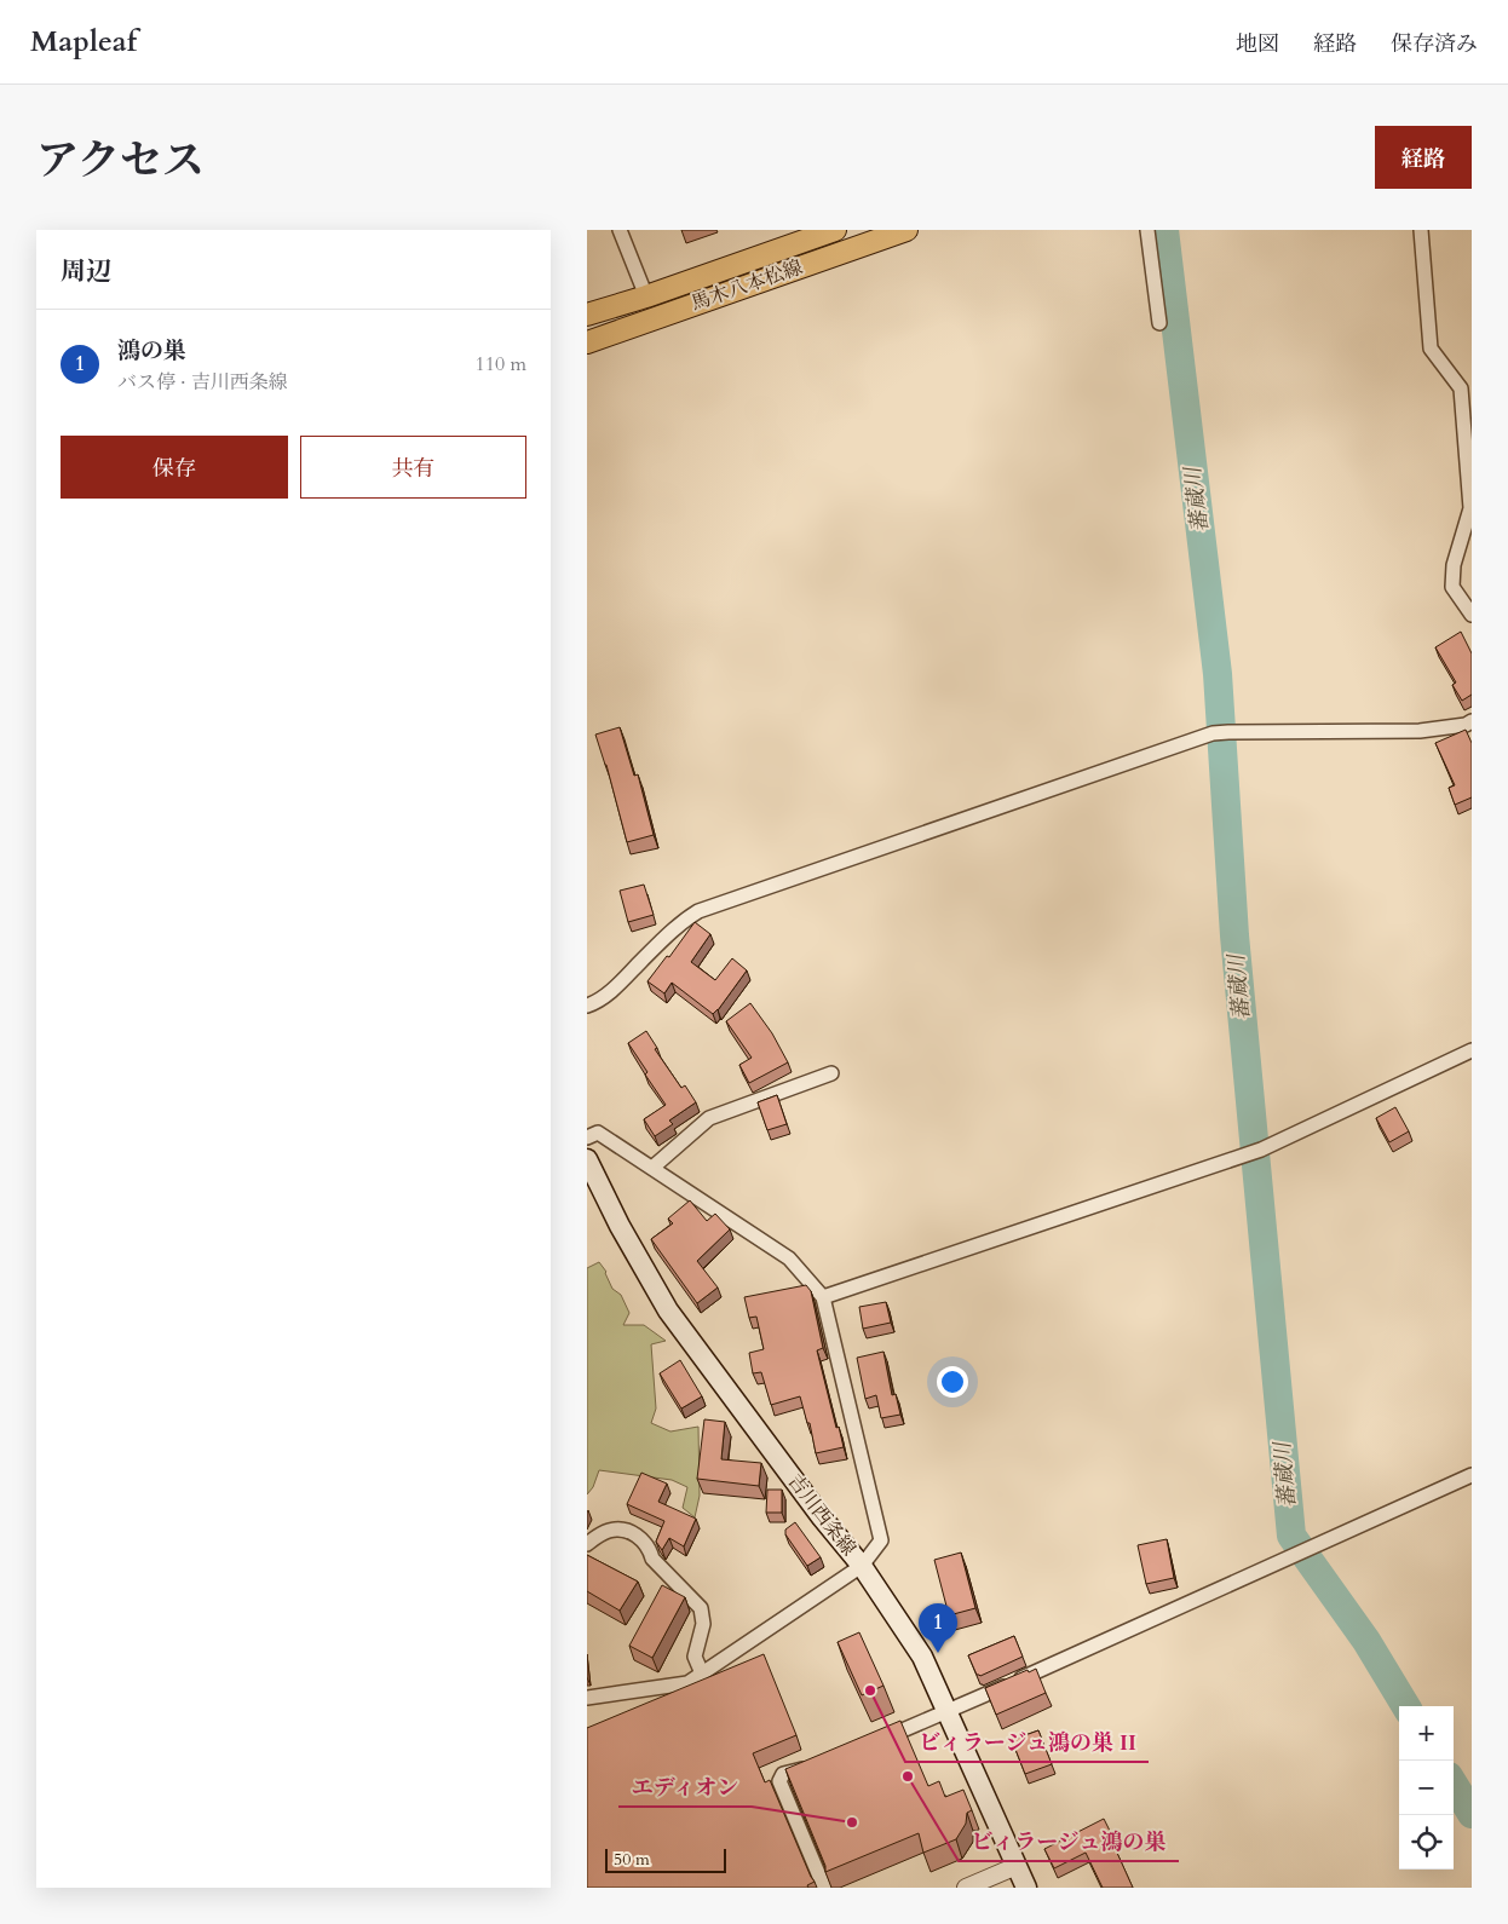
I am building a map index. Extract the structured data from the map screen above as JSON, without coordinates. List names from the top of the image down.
{
  "streets": {
    "main road": ["馬木八本松線", "吉川西条線"]
  },
  "water": ["蕃蔵川"],
  "places": ["ビィラージュ鴻の巣 II", "ビィラージュ鴻の巣", "エディオン"],
  "scale_bar": "50 m",
  "page": {
    "header": "Mapleaf",
    "nav": ["地図", "経路", "保存済み"],
    "title": "アクセス",
    "buttons": [
      "経路",
      ["保存", "共有"]
    ],
    "heading": "周辺",
    "list": [
      {
        "mark": "1",
        "name": "鴻の巣",
        "note": "バス停 · 吉川西条線",
        "value": "110 m"
      }
    ],
    "pins": "1",
    "map_buttons": ["+", "−"],
    "scale": "50 m"
  }
}
